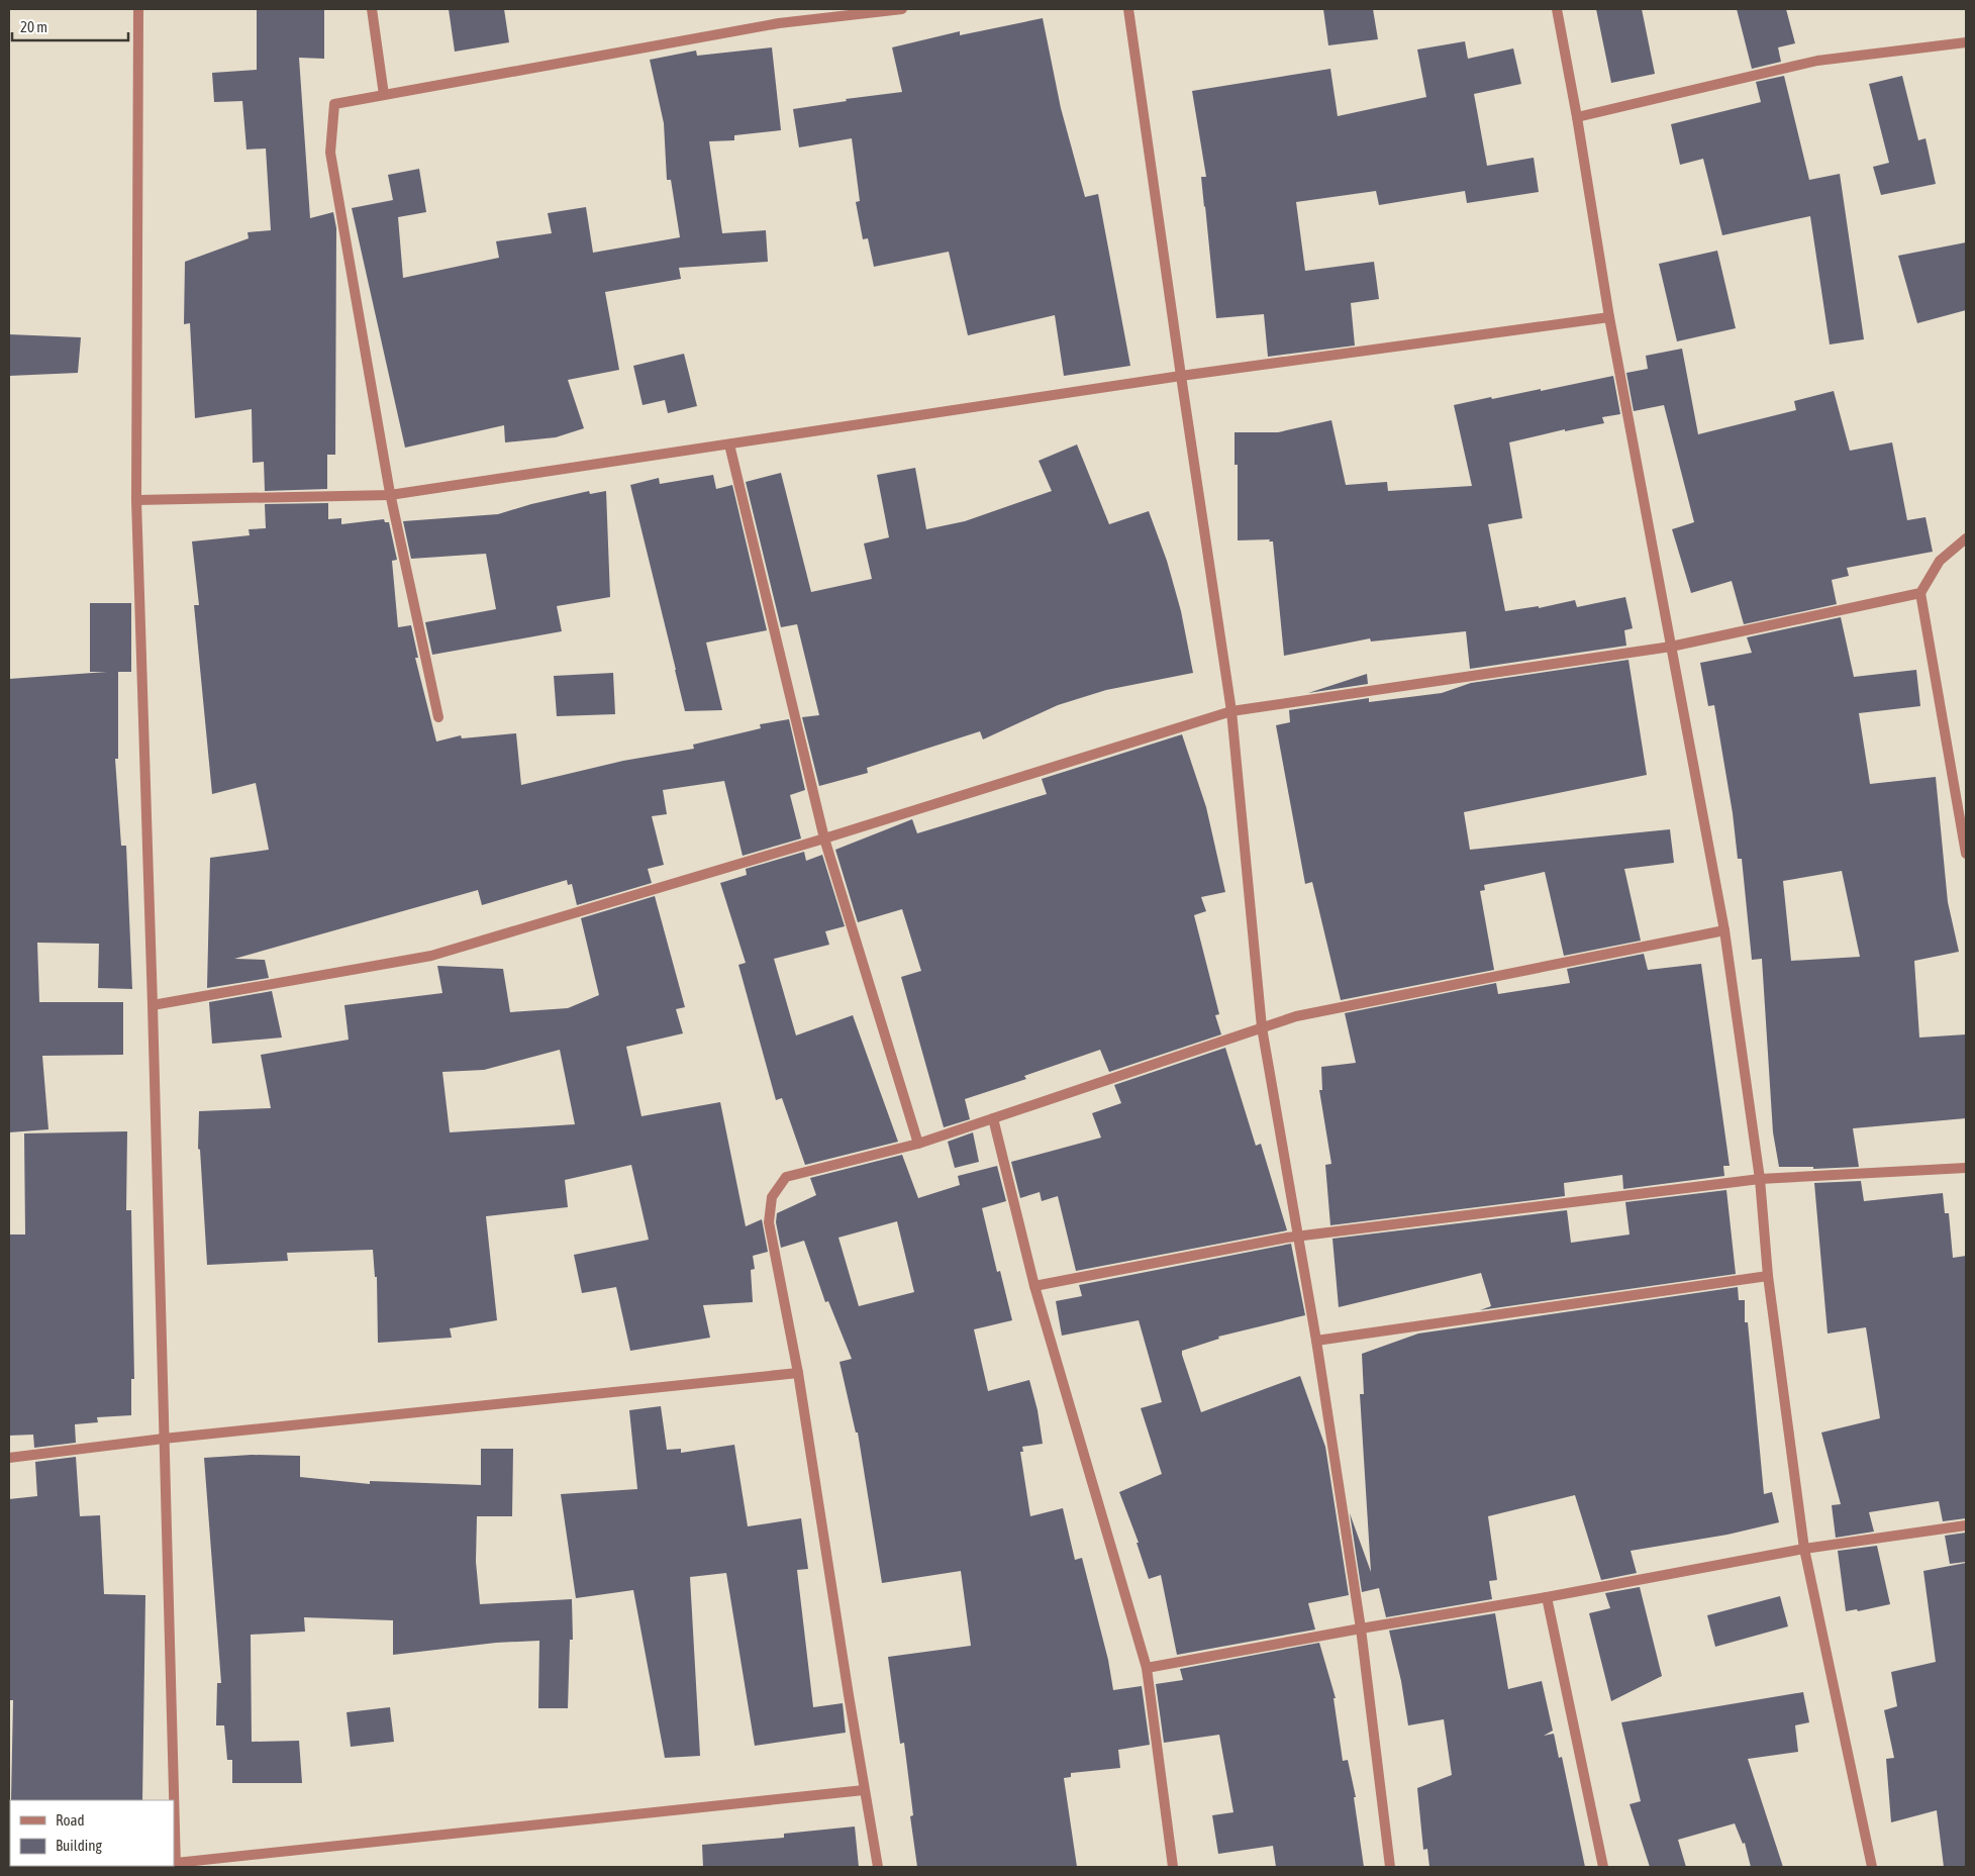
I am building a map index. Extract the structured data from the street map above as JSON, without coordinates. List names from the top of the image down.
{
  "legend": ["Road", "Building"],
  "scale_bar": "20 m"
}
